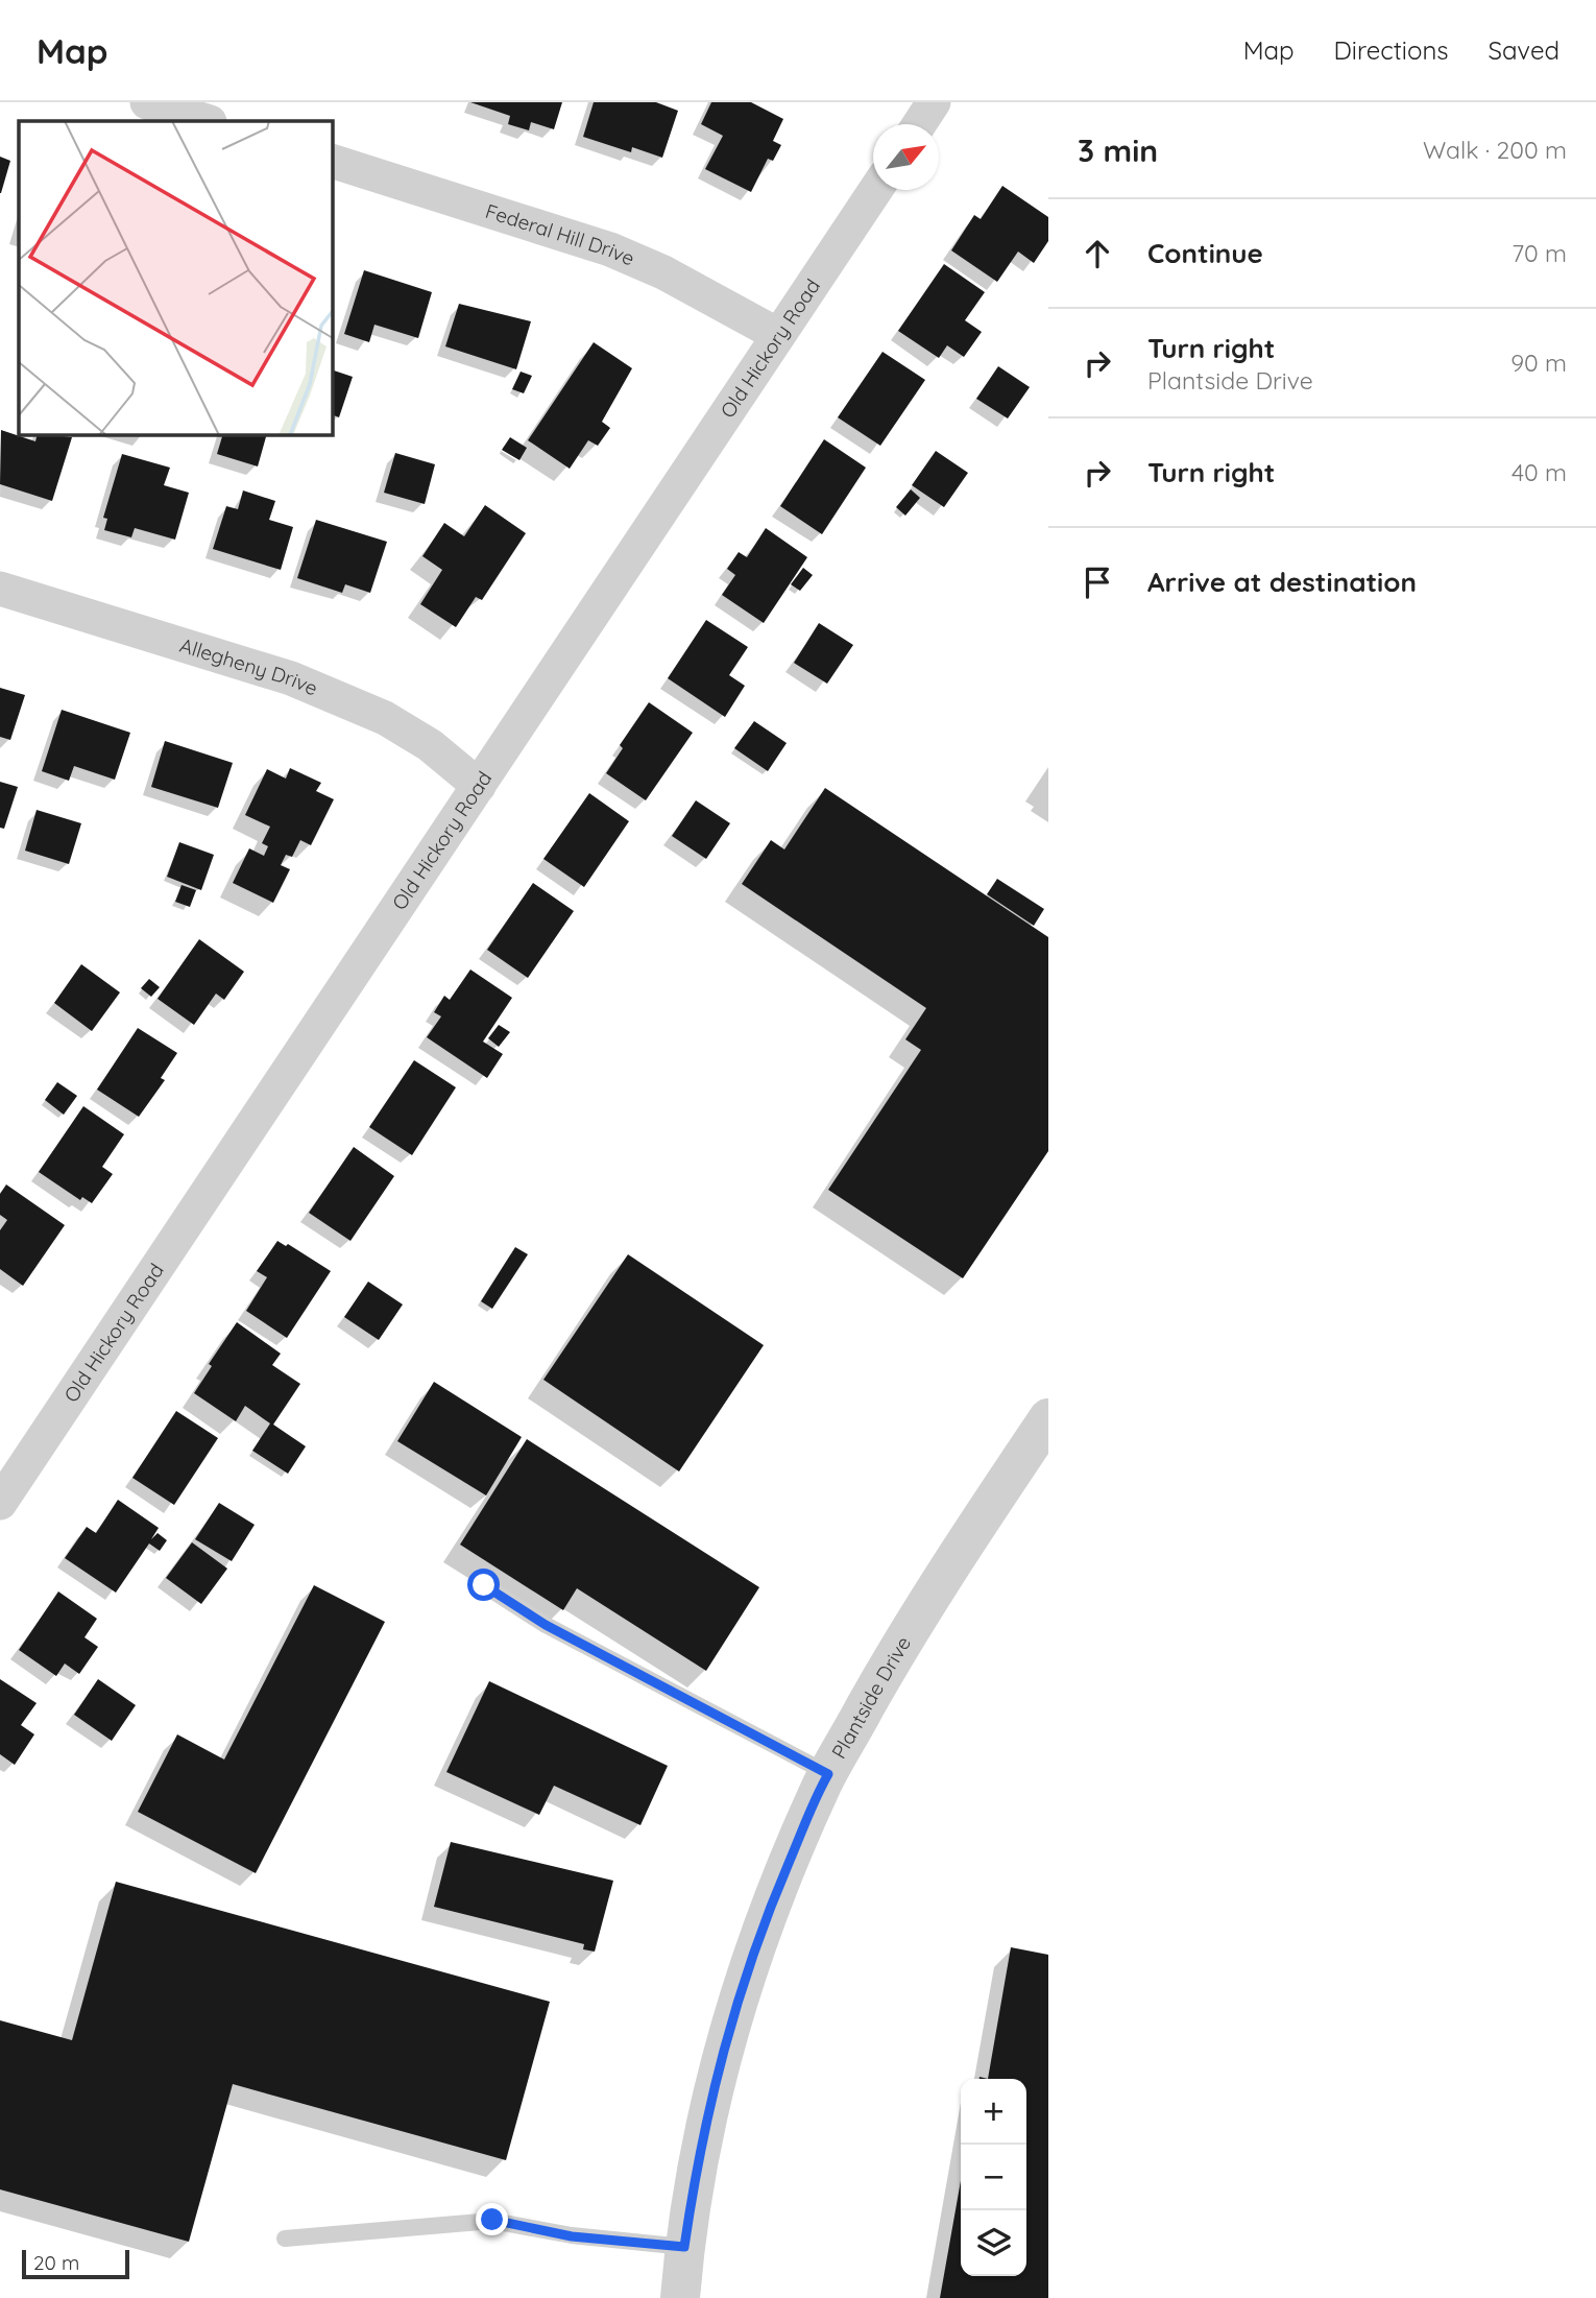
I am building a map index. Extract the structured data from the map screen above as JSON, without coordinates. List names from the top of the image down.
{
  "streets": {
    "street": [
      "Federal Hill Drive",
      "Old Hickory Road",
      "Allegheny Drive",
      "Plantside Drive"
    ]
  },
  "crossings": [
    ["Federal Hill Drive", "Old Hickory Road"],
    ["Old Hickory Road", "Allegheny Drive"]
  ],
  "scale_bar": "20 m",
  "north": "top right",
  "page": {
    "header": "Map",
    "nav": ["Map", "Directions", "Saved"],
    "heading": ["3 min", "Walk · 200 m"],
    "list": [
      ["Continue", "70 m"],
      ["Turn right", "Plantside Drive", "90 m"],
      ["Turn right", "40 m"],
      "Arrive at destination"
    ],
    "map_buttons": ["+", "−"],
    "scale": "20 m"
  }
}
